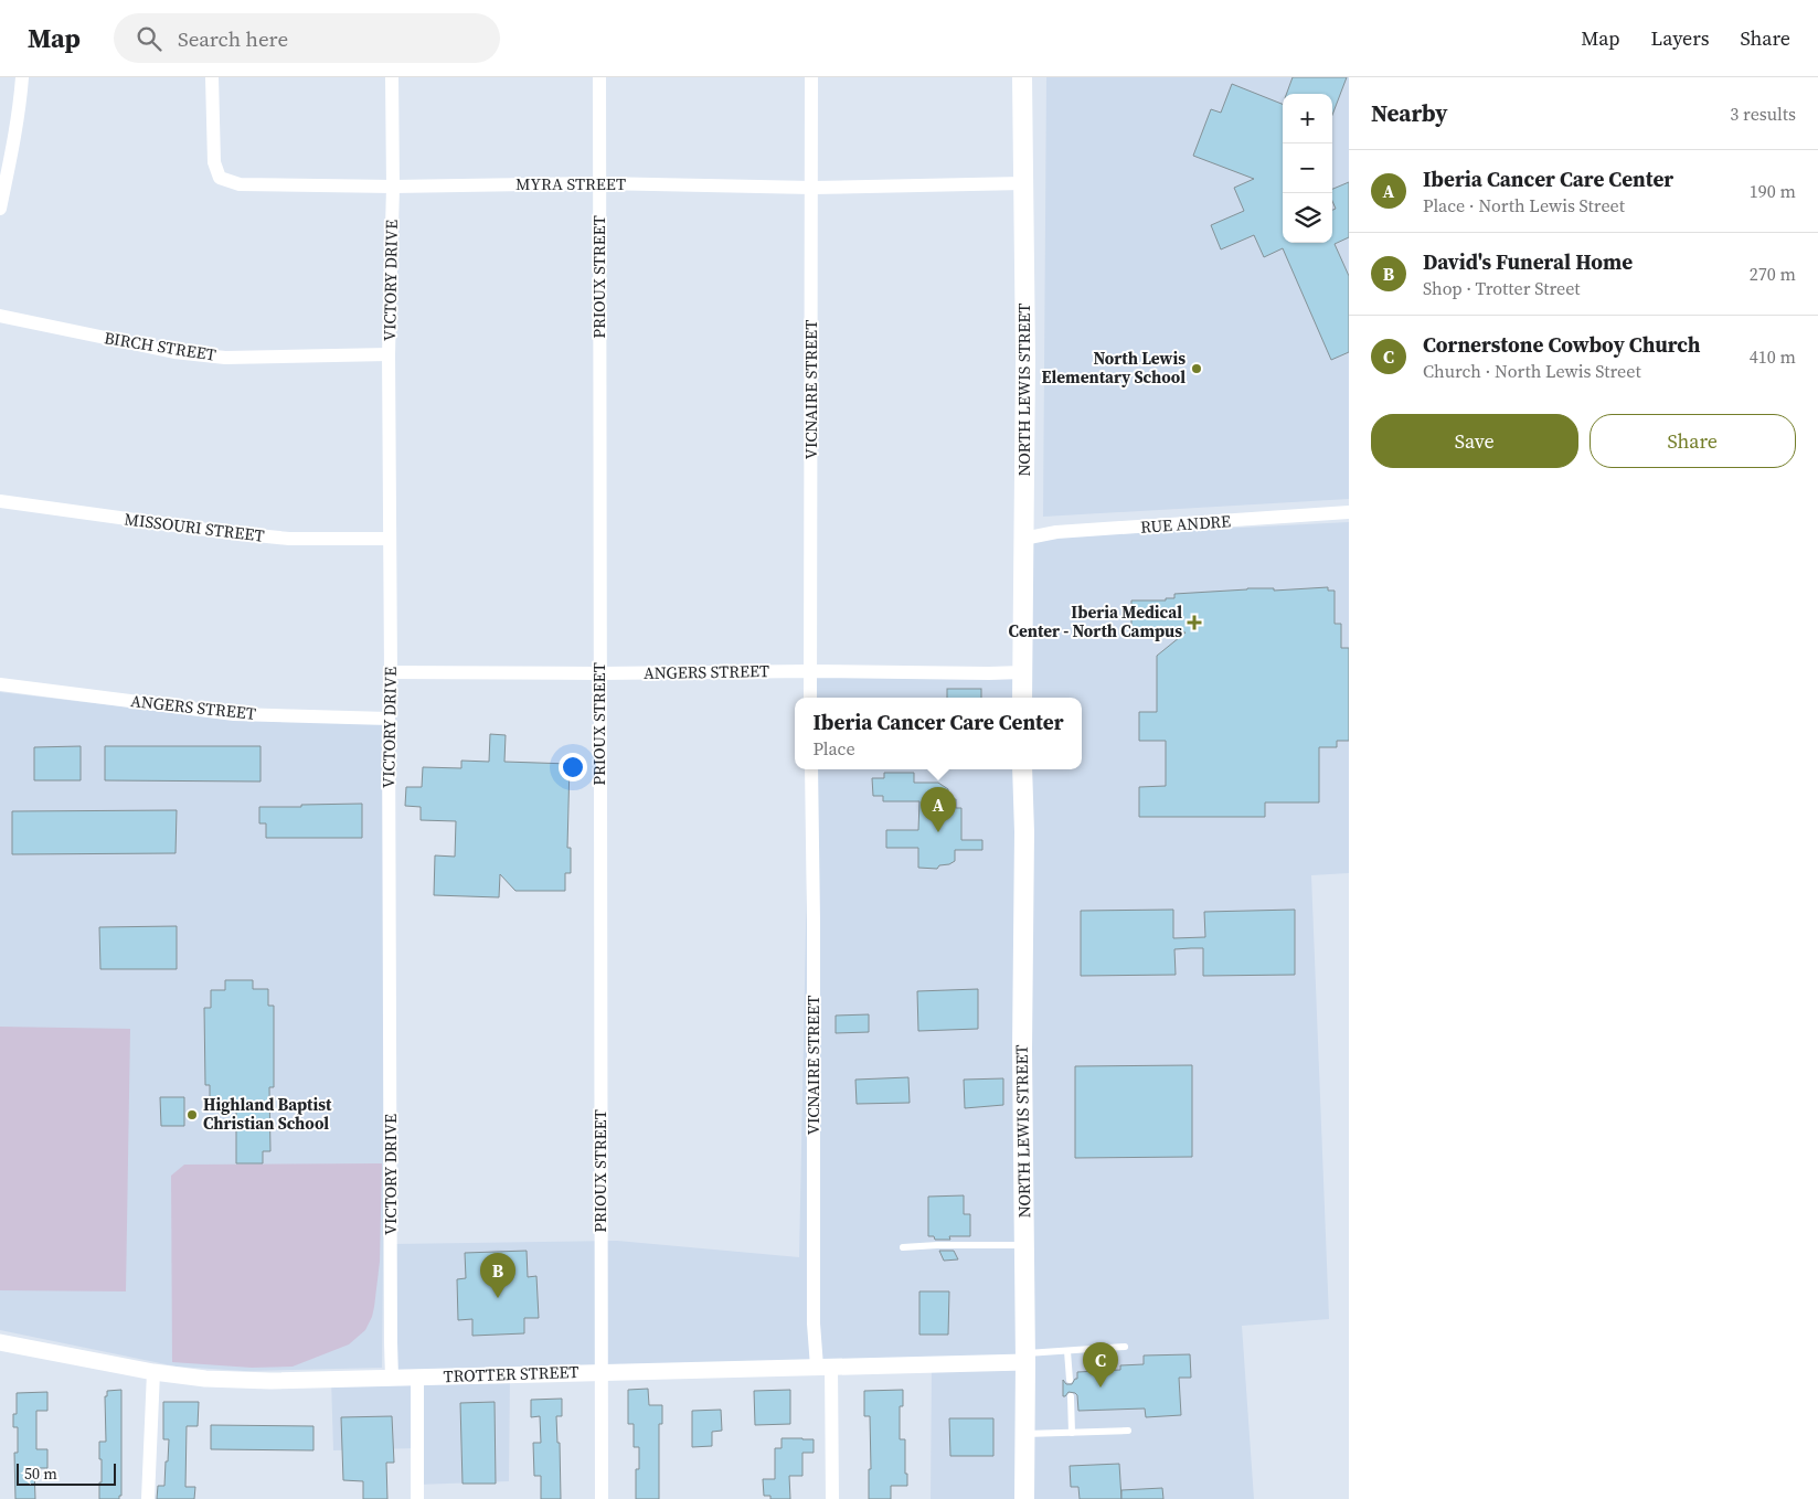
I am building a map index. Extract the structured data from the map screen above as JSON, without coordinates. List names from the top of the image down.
{
  "streets": {
    "main road": ["NORTH LEWIS STREET"],
    "street": [
      "MYRA STREET",
      "PRIOUX STREET",
      "VICTORY DRIVE",
      "BIRCH STREET",
      "VICNAIRE STREET",
      "RUE ANDRE",
      "MISSOURI STREET",
      "ANGERS STREET",
      "TROTTER STREET"
    ]
  },
  "crossings": [
    ["MYRA STREET", "PRIOUX STREET"],
    ["MYRA STREET", "VICTORY DRIVE"],
    ["MYRA STREET", "VICNAIRE STREET"],
    ["MYRA STREET", "NORTH LEWIS STREET"],
    ["PRIOUX STREET", "ANGERS STREET"],
    ["PRIOUX STREET", "TROTTER STREET"],
    ["VICTORY DRIVE", "BIRCH STREET"],
    ["VICTORY DRIVE", "MISSOURI STREET"],
    ["VICTORY DRIVE", "ANGERS STREET"],
    ["VICTORY DRIVE", "TROTTER STREET"],
    ["VICNAIRE STREET", "ANGERS STREET"],
    ["VICNAIRE STREET", "TROTTER STREET"],
    ["NORTH LEWIS STREET", "RUE ANDRE"],
    ["NORTH LEWIS STREET", "ANGERS STREET"],
    ["NORTH LEWIS STREET", "TROTTER STREET"]
  ],
  "places": {
    "other": ["North Lewis Elementary School", "Highland Baptist Christian School"],
    "health": ["Iberia Medical Center - North Campus"]
  },
  "scale_bar": "50 m",
  "page": {
    "header": "Map",
    "search": "Search here",
    "nav": ["Map", "Layers", "Share"],
    "heading": ["Nearby", "3 results"],
    "map_buttons": ["+", "−"],
    "list": [
      {
        "mark": "A",
        "name": "Iberia Cancer Care Center",
        "note": "Place · North Lewis Street",
        "value": "190 m"
      },
      {
        "mark": "B",
        "name": "David's Funeral Home",
        "note": "Shop · Trotter Street",
        "value": "270 m"
      },
      {
        "mark": "C",
        "name": "Cornerstone Cowboy Church",
        "note": "Church · North Lewis Street",
        "value": "410 m"
      }
    ],
    "buttons": ["Save", "Share"],
    "popup": ["Iberia Cancer Care Center", "Place"],
    "pins": ["A", "B", "C"],
    "scale": "50 m"
  }
}
